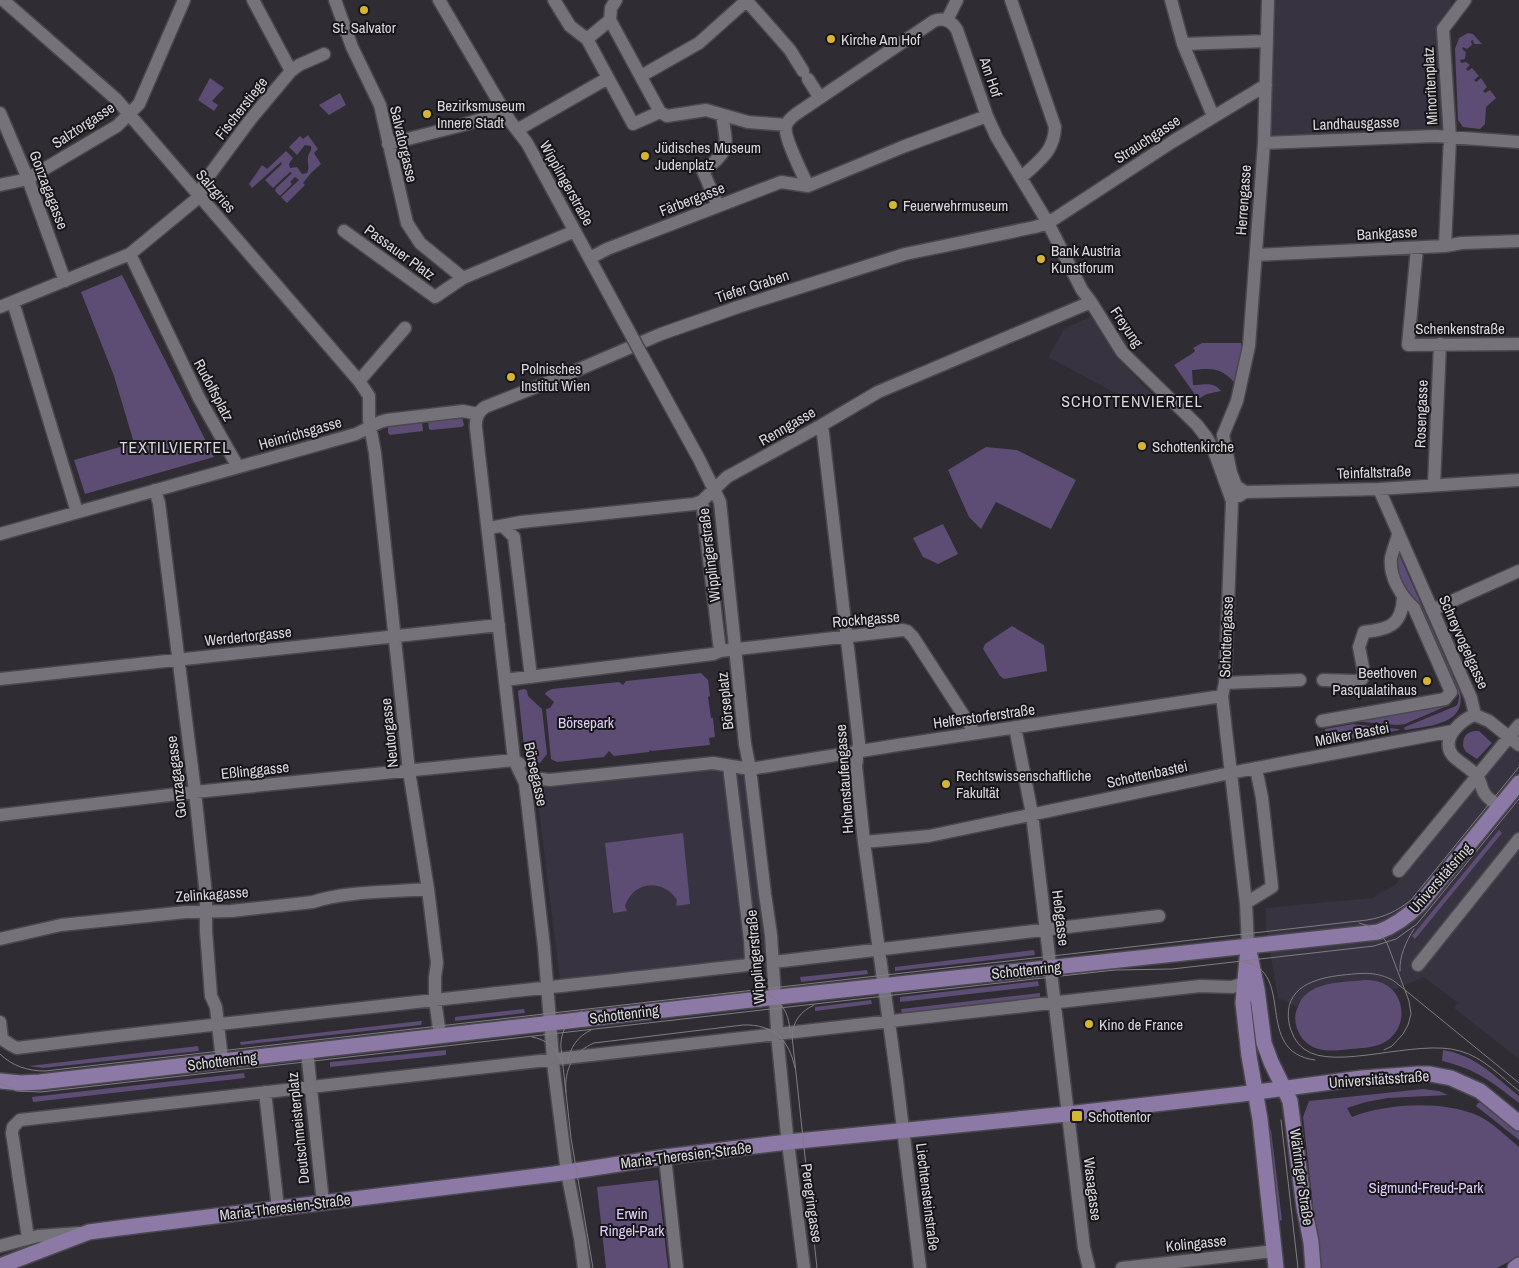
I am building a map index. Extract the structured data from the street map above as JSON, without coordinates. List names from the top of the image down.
{
  "streets": {
    "main road": [
      "Schottengasse",
      "Universitätsring",
      "Schottenring",
      "Universitätsstraße",
      "Maria-Theresien-Straße",
      "Währinger Straße"
    ],
    "street": [
      "Am Hof",
      "Minoritenplatz",
      "Fischerstiege",
      "Landhausgasse",
      "Salztorgasse",
      "Strauchgasse",
      "Salvatorgasse",
      "Wipplingerstraße",
      "Gonzagagasse",
      "Salzgries",
      "Färbergasse",
      "Herrengasse",
      "Bankgasse",
      "Passauer Platz",
      "Tiefer Graben",
      "Freyung",
      "Schenkenstraße",
      "Rudolfsplatz",
      "Rosengasse",
      "Renngasse",
      "Heinrichsgasse",
      "Teinfaltstraße",
      "Rockhgasse",
      "Werdertorgasse",
      "Schreyvogelgasse",
      "Börseplatz",
      "Helferstorferstraße",
      "Neutorgasse",
      "Mölker Bastei",
      "Eßlinggasse",
      "Börsegasse",
      "Schottenbastei",
      "Hohenstaufengasse",
      "Zelinkagasse",
      "Heßgasse",
      "Deutschmeisterplatz",
      "Wasagasse",
      "Liechtensteinstraße",
      "Peregringasse",
      "Kolingasse"
    ]
  },
  "crossings": [
    ["Am Hof", "Färbergasse"],
    ["Am Hof", "Freyung"],
    ["Minoritenplatz", "Landhausgasse"],
    ["Fischerstiege", "Salzgries"],
    ["Landhausgasse", "Herrengasse"],
    ["Salztorgasse", "Gonzagagasse"],
    ["Salztorgasse", "Salzgries"],
    ["Strauchgasse", "Herrengasse"],
    ["Strauchgasse", "Tiefer Graben"],
    ["Strauchgasse", "Freyung"],
    ["Salvatorgasse", "Passauer Platz"],
    ["Wipplingerstraße", "Färbergasse"],
    ["Wipplingerstraße", "Renngasse"],
    ["Wipplingerstraße", "Rockhgasse"],
    ["Wipplingerstraße", "Börseplatz"],
    ["Wipplingerstraße", "Helferstorferstraße"],
    ["Wipplingerstraße", "Börsegasse"],
    ["Wipplingerstraße", "Schottenring"],
    ["Wipplingerstraße", "Maria-Theresien-Straße"],
    ["Wipplingerstraße", "Peregringasse"],
    ["Gonzagagasse", "Werdertorgasse"],
    ["Gonzagagasse", "Eßlinggasse"],
    ["Gonzagagasse", "Zelinkagasse"],
    ["Gonzagagasse", "Schottenring"],
    ["Salzgries", "Heinrichsgasse"],
    ["Salzgries", "Neutorgasse"],
    ["Herrengasse", "Bankgasse"],
    ["Bankgasse", "Schenkenstraße"],
    ["Tiefer Graben", "Freyung"],
    ["Tiefer Graben", "Heinrichsgasse"],
    ["Tiefer Graben", "Börsegasse"],
    ["Freyung", "Renngasse"],
    ["Freyung", "Schottengasse"],
    ["Schenkenstraße", "Rosengasse"],
    ["Rudolfsplatz", "Heinrichsgasse"],
    ["Rosengasse", "Teinfaltstraße"],
    ["Renngasse", "Börsegasse"],
    ["Renngasse", "Hohenstaufengasse"],
    ["Heinrichsgasse", "Neutorgasse"],
    ["Heinrichsgasse", "Börsegasse"],
    ["Teinfaltstraße", "Schreyvogelgasse"],
    ["Rockhgasse", "Börseplatz"],
    ["Rockhgasse", "Helferstorferstraße"],
    ["Rockhgasse", "Hohenstaufengasse"],
    ["Werdertorgasse", "Neutorgasse"],
    ["Werdertorgasse", "Börsegasse"],
    ["Schottengasse", "Helferstorferstraße"],
    ["Schottengasse", "Schottenbastei"],
    ["Schottengasse", "Universitätsring"],
    ["Schottengasse", "Schottenring"],
    ["Schottengasse", "Universitätsstraße"],
    ["Schottengasse", "Maria-Theresien-Straße"],
    ["Schottengasse", "Währinger Straße"],
    ["Schreyvogelgasse", "Mölker Bastei"],
    ["Börseplatz", "Helferstorferstraße"],
    ["Börseplatz", "Börsegasse"],
    ["Helferstorferstraße", "Hohenstaufengasse"],
    ["Helferstorferstraße", "Heßgasse"],
    ["Neutorgasse", "Eßlinggasse"],
    ["Neutorgasse", "Zelinkagasse"],
    ["Neutorgasse", "Schottenring"],
    ["Eßlinggasse", "Börsegasse"],
    ["Börsegasse", "Schottenring"],
    ["Börsegasse", "Maria-Theresien-Straße"],
    ["Schottenbastei", "Hohenstaufengasse"],
    ["Schottenbastei", "Heßgasse"],
    ["Hohenstaufengasse", "Schottenring"],
    ["Hohenstaufengasse", "Maria-Theresien-Straße"],
    ["Hohenstaufengasse", "Liechtensteinstraße"],
    ["Universitätsring", "Schottenring"],
    ["Heßgasse", "Schottenring"],
    ["Heßgasse", "Maria-Theresien-Straße"],
    ["Heßgasse", "Wasagasse"],
    ["Schottenring", "Deutschmeisterplatz"],
    ["Universitätsstraße", "Maria-Theresien-Straße"],
    ["Universitätsstraße", "Währinger Straße"],
    ["Deutschmeisterplatz", "Maria-Theresien-Straße"],
    ["Maria-Theresien-Straße", "Währinger Straße"],
    ["Maria-Theresien-Straße", "Wasagasse"],
    ["Maria-Theresien-Straße", "Liechtensteinstraße"],
    ["Maria-Theresien-Straße", "Peregringasse"]
  ],
  "districts": ["SCHOTTENVIERTEL", "TEXTILVIERTEL"],
  "parks": ["Börsepark", "Sigmund-Freud-Park", "Erwin Ringel-Park"],
  "places": {
    "other": [
      "St. Salvator",
      "Kirche Am Hof",
      "Bezirksmuseum Innere Stadt",
      "Jüdisches Museum Judenplatz",
      "Feuerwehrmuseum",
      "Bank Austria Kunstforum",
      "Polnisches Institut Wien",
      "Schottenkirche",
      "Beethoven Pasqualatihaus",
      "Rechtswissenschaftliche Fakultät",
      "Kino de France"
    ],
    "transit": ["Schottentor"]
  }
}
